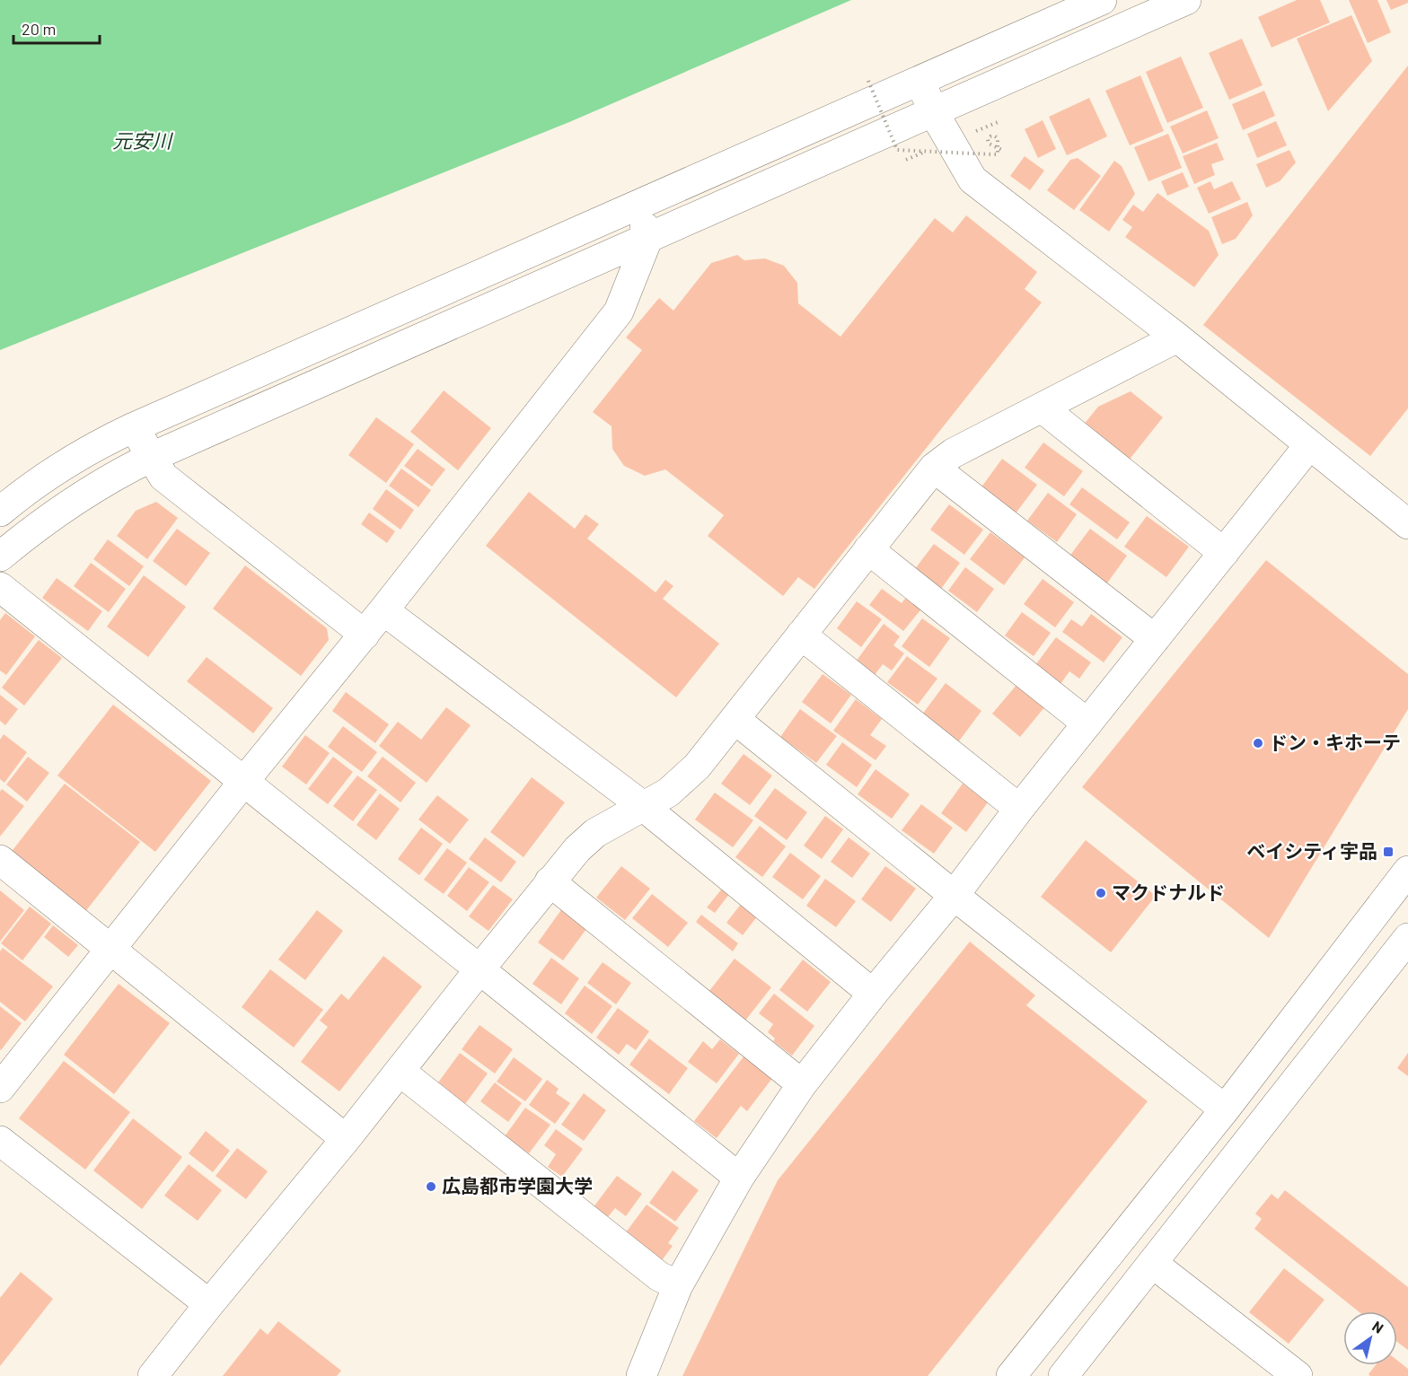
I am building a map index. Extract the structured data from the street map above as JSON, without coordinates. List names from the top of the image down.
{
  "water": ["元安川"],
  "places": {
    "other": ["ドン・キホーテ", "マクドナルド", "広島都市学園大学"],
    "transit": ["ベイシティ宇品"]
  },
  "scale_bar": "20 m",
  "north": "top right"
}
